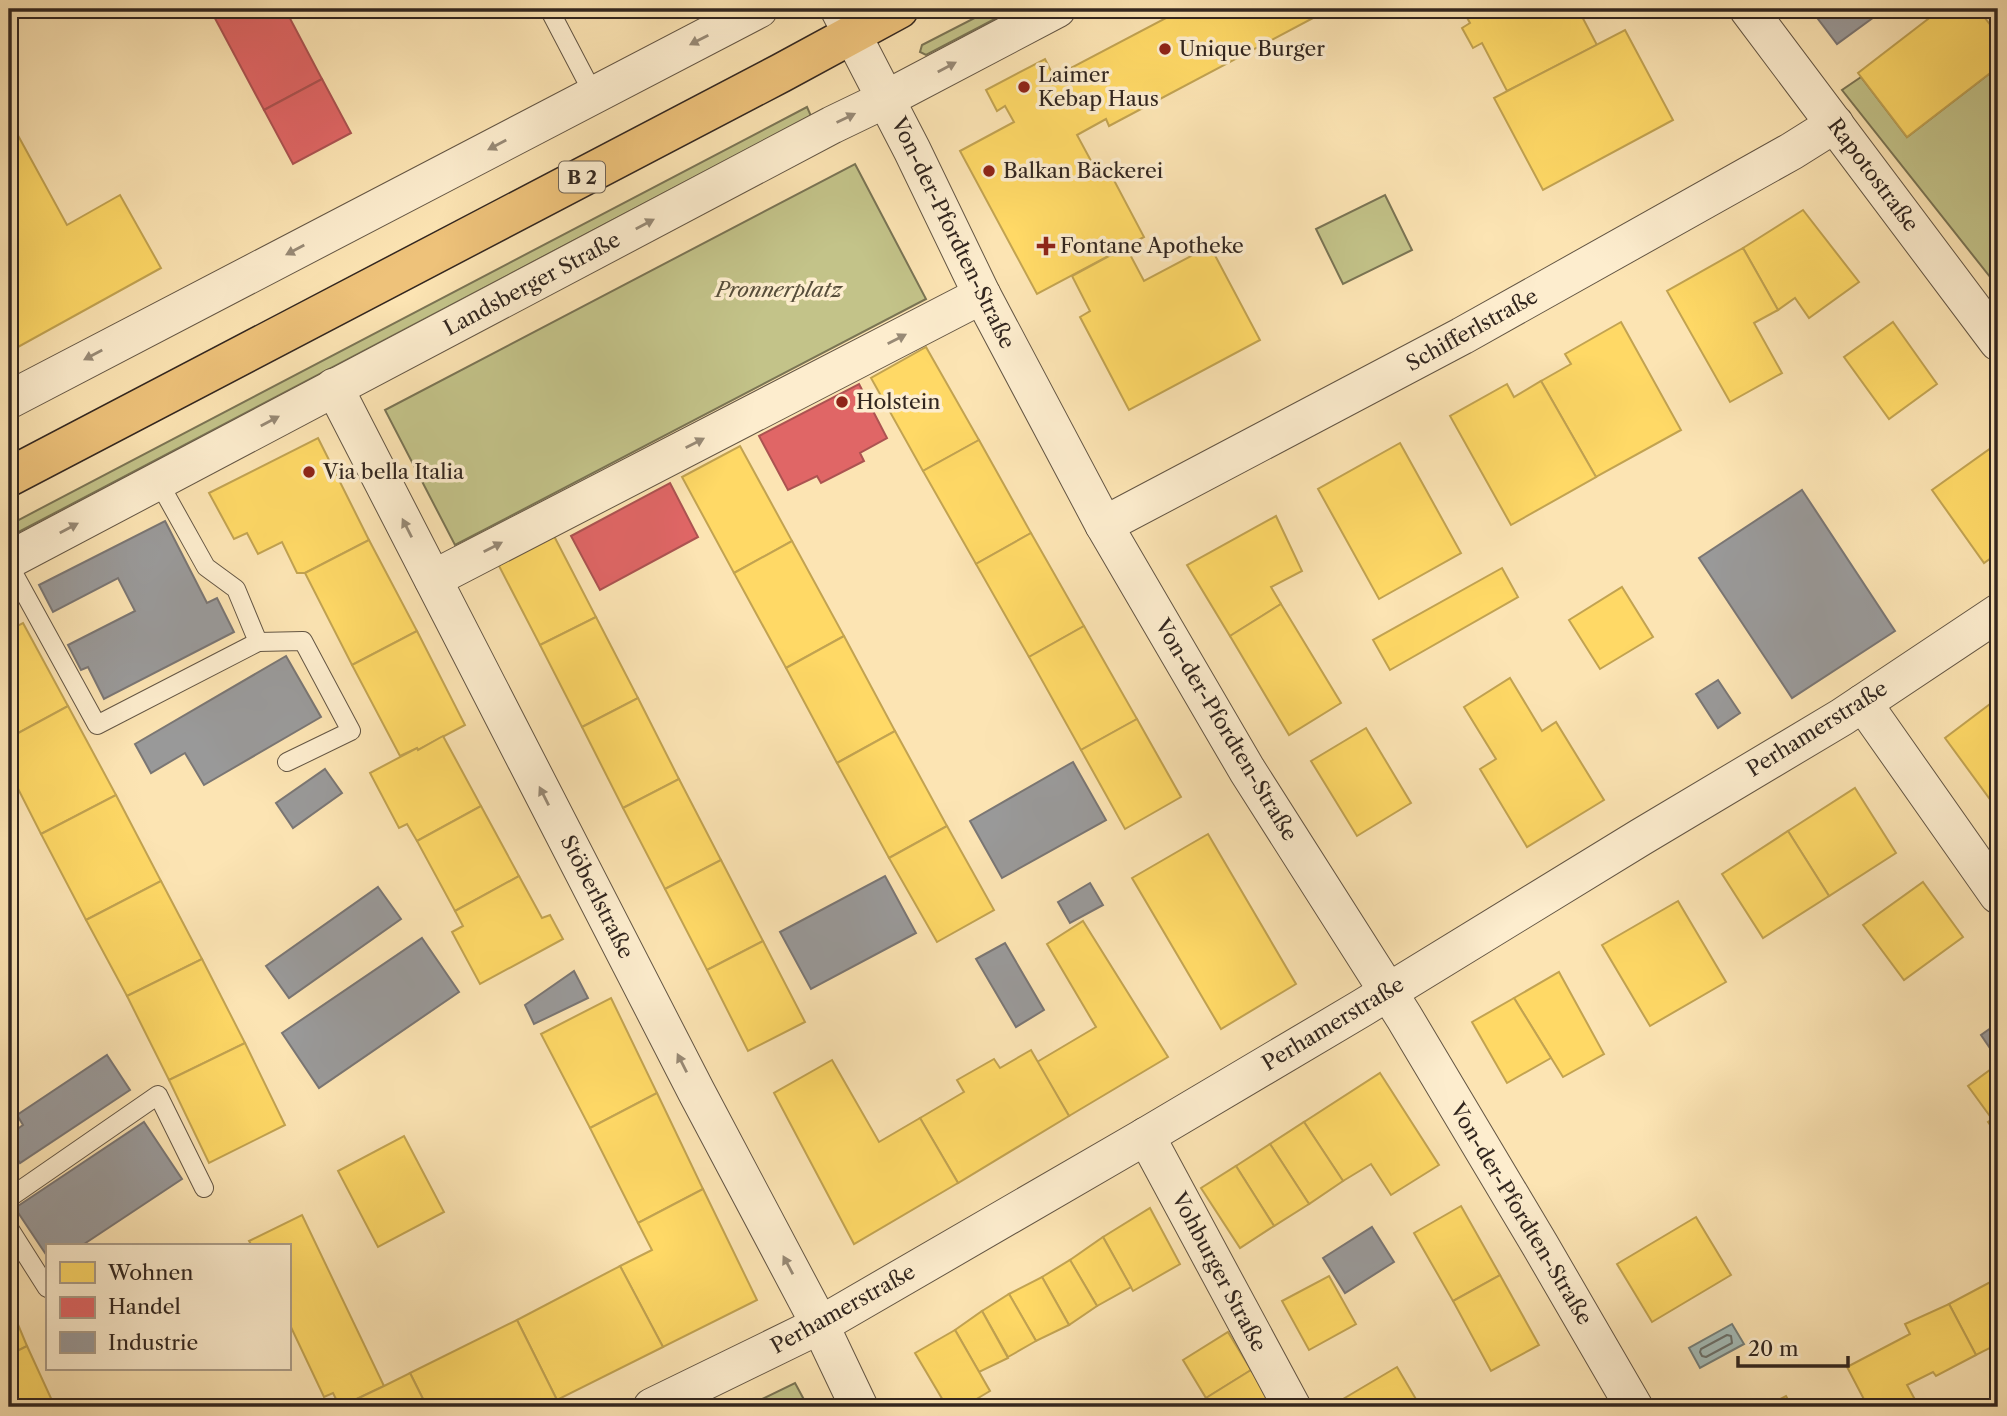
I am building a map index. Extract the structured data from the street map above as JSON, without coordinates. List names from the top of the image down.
{
  "streets": {
    "main road": ["B 2"],
    "street": [
      "Rapotostraße",
      "Von-der-Pfordten-Straße",
      "Landsberger Straße",
      "Schifferlstraße",
      "Perhamerstraße",
      "Stöberlstraße",
      "Vohburger Straße"
    ]
  },
  "crossings": [
    ["Rapotostraße", "Schifferlstraße"],
    ["B 2", "Von-der-Pfordten-Straße"],
    ["Von-der-Pfordten-Straße", "Landsberger Straße"],
    ["Von-der-Pfordten-Straße", "Schifferlstraße"],
    ["Von-der-Pfordten-Straße", "Perhamerstraße"],
    ["Landsberger Straße", "Stöberlstraße"],
    ["Perhamerstraße", "Stöberlstraße"],
    ["Perhamerstraße", "Vohburger Straße"]
  ],
  "one_way": ["Stöberlstraße"],
  "parks": ["Pronnerplatz"],
  "places": {
    "other": [
      "Unique Burger",
      "Laimer Kebap Haus",
      "Balkan Bäckerei",
      "Holstein",
      "Via bella Italia"
    ],
    "health": ["Fontane Apotheke"]
  },
  "legend": ["Wohnen", "Handel", "Industrie"],
  "scale_bar": "20 m"
}
